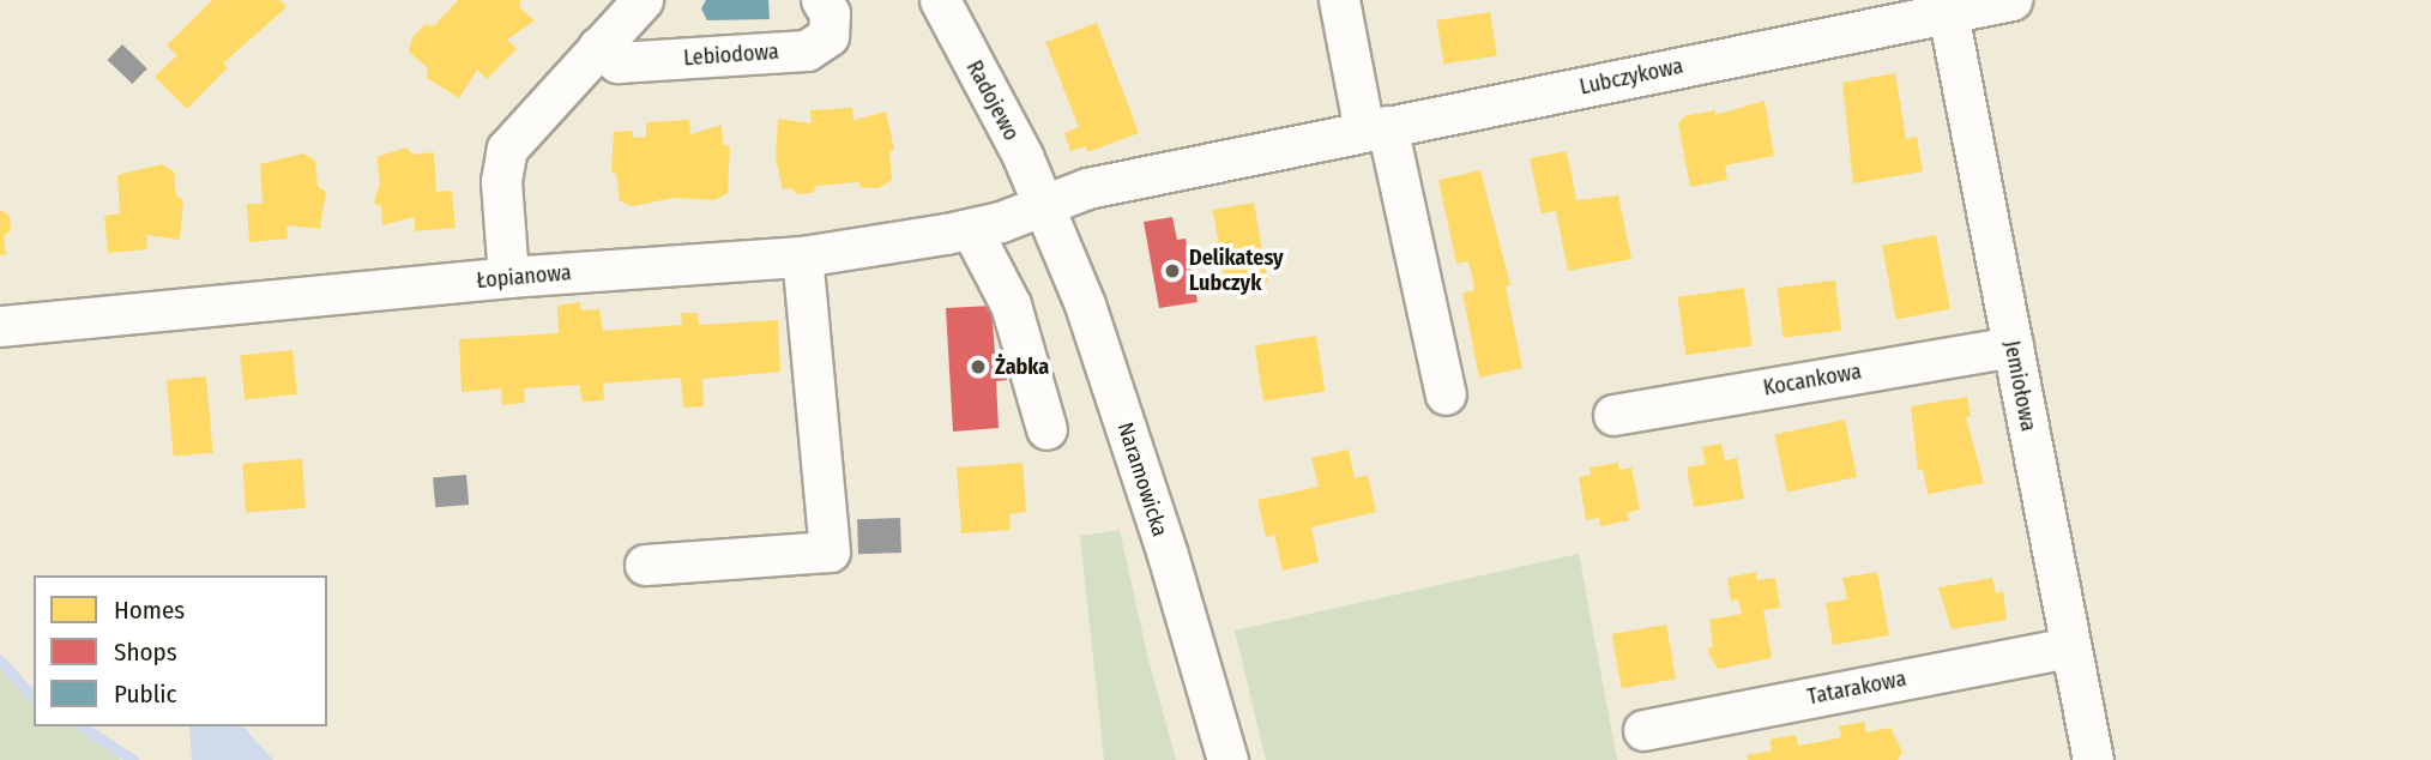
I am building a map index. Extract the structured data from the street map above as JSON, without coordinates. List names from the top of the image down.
{
  "streets": {
    "street": [
      "Lebiodowa",
      "Lubczykowa",
      "Radojewo",
      "Łopianowa",
      "Kocankowa",
      "Jemiołowa",
      "Naramowicka",
      "Tatarakowa"
    ]
  },
  "crossings": [
    ["Lubczykowa", "Radojewo"],
    ["Lubczykowa", "Łopianowa"],
    ["Lubczykowa", "Jemiołowa"],
    ["Lubczykowa", "Naramowicka"],
    ["Radojewo", "Łopianowa"],
    ["Radojewo", "Naramowicka"],
    ["Łopianowa", "Naramowicka"],
    ["Kocankowa", "Jemiołowa"],
    ["Jemiołowa", "Tatarakowa"]
  ],
  "places": ["Delikatesy Lubczyk", "Żabka"],
  "legend": ["Homes", "Shops", "Public"]
}
